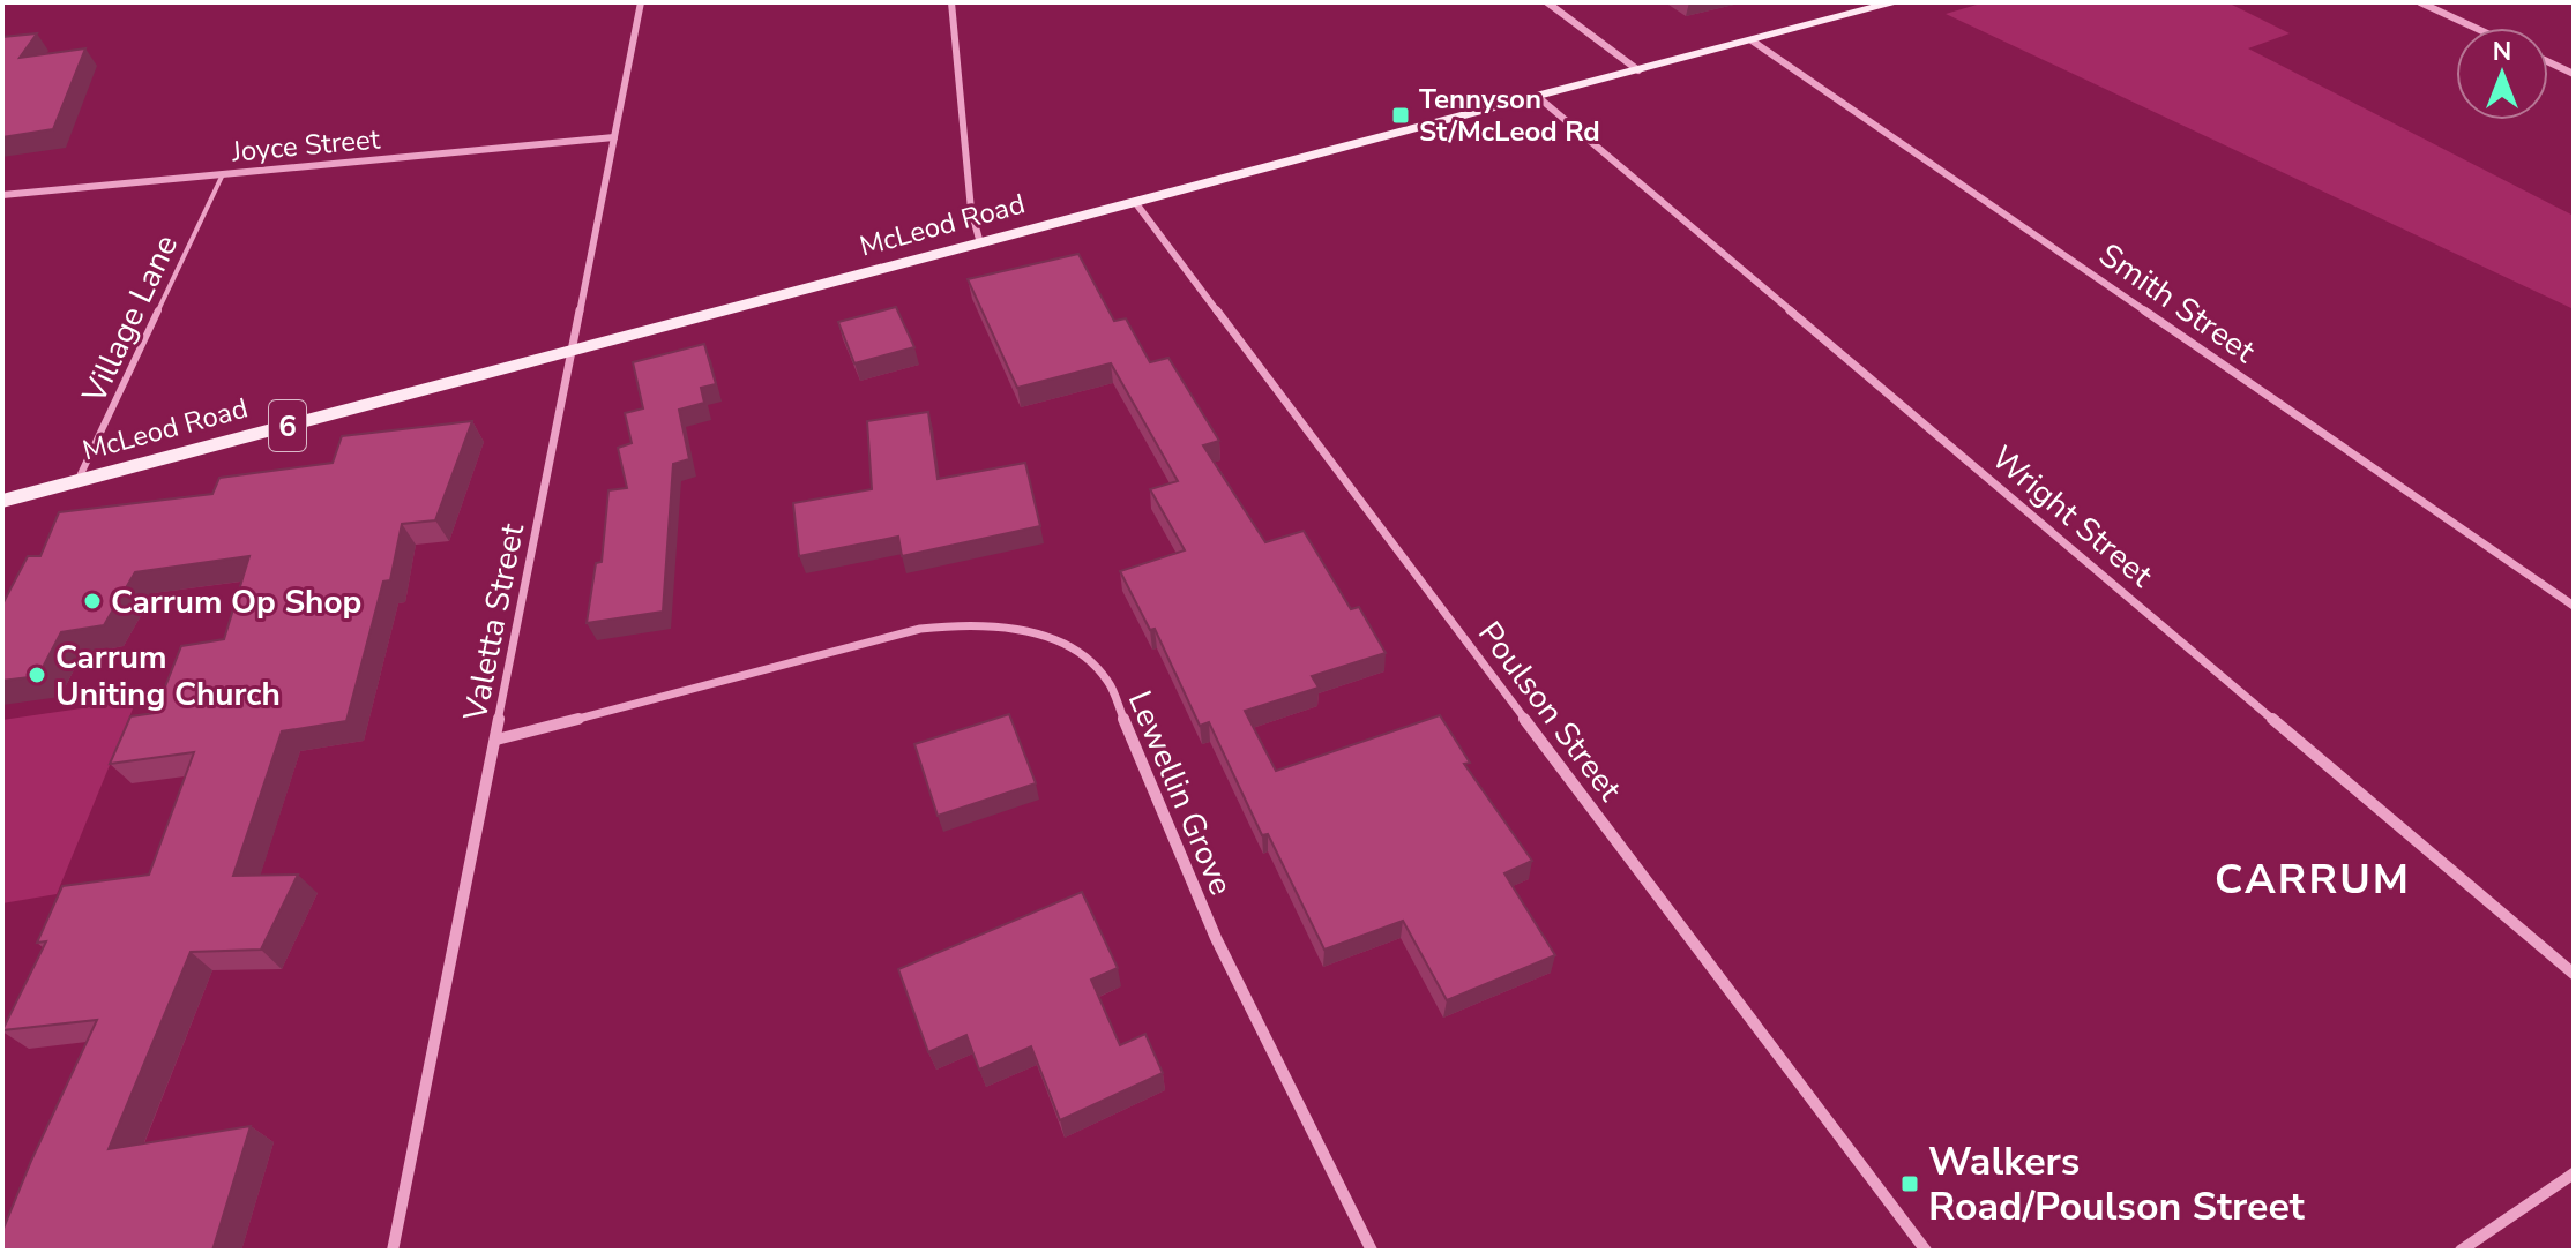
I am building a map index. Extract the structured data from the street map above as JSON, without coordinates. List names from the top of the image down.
{
  "streets": {
    "main road": ["McLeod Road", "6"],
    "street": [
      "Joyce Street",
      "Smith Street",
      "Wright Street",
      "Valetta Street",
      "Poulson Street",
      "Lewellin Grove"
    ],
    "lane": ["Village Lane"]
  },
  "crossings": [
    ["Joyce Street", "Village Lane"],
    ["Joyce Street", "Valetta Street"],
    ["McLeod Road", "Smith Street"],
    ["McLeod Road", "Village Lane"],
    ["McLeod Road", "Wright Street"],
    ["McLeod Road", "Valetta Street"],
    ["McLeod Road", "Poulson Street"],
    ["Valetta Street", "Lewellin Grove"]
  ],
  "districts": ["CARRUM"],
  "places": {
    "transit": ["Tennyson St/McLeod Rd", "Walkers Road/Poulson Street"],
    "other": ["Carrum Op Shop", "Carrum Uniting Church"]
  },
  "north": "top"
}
